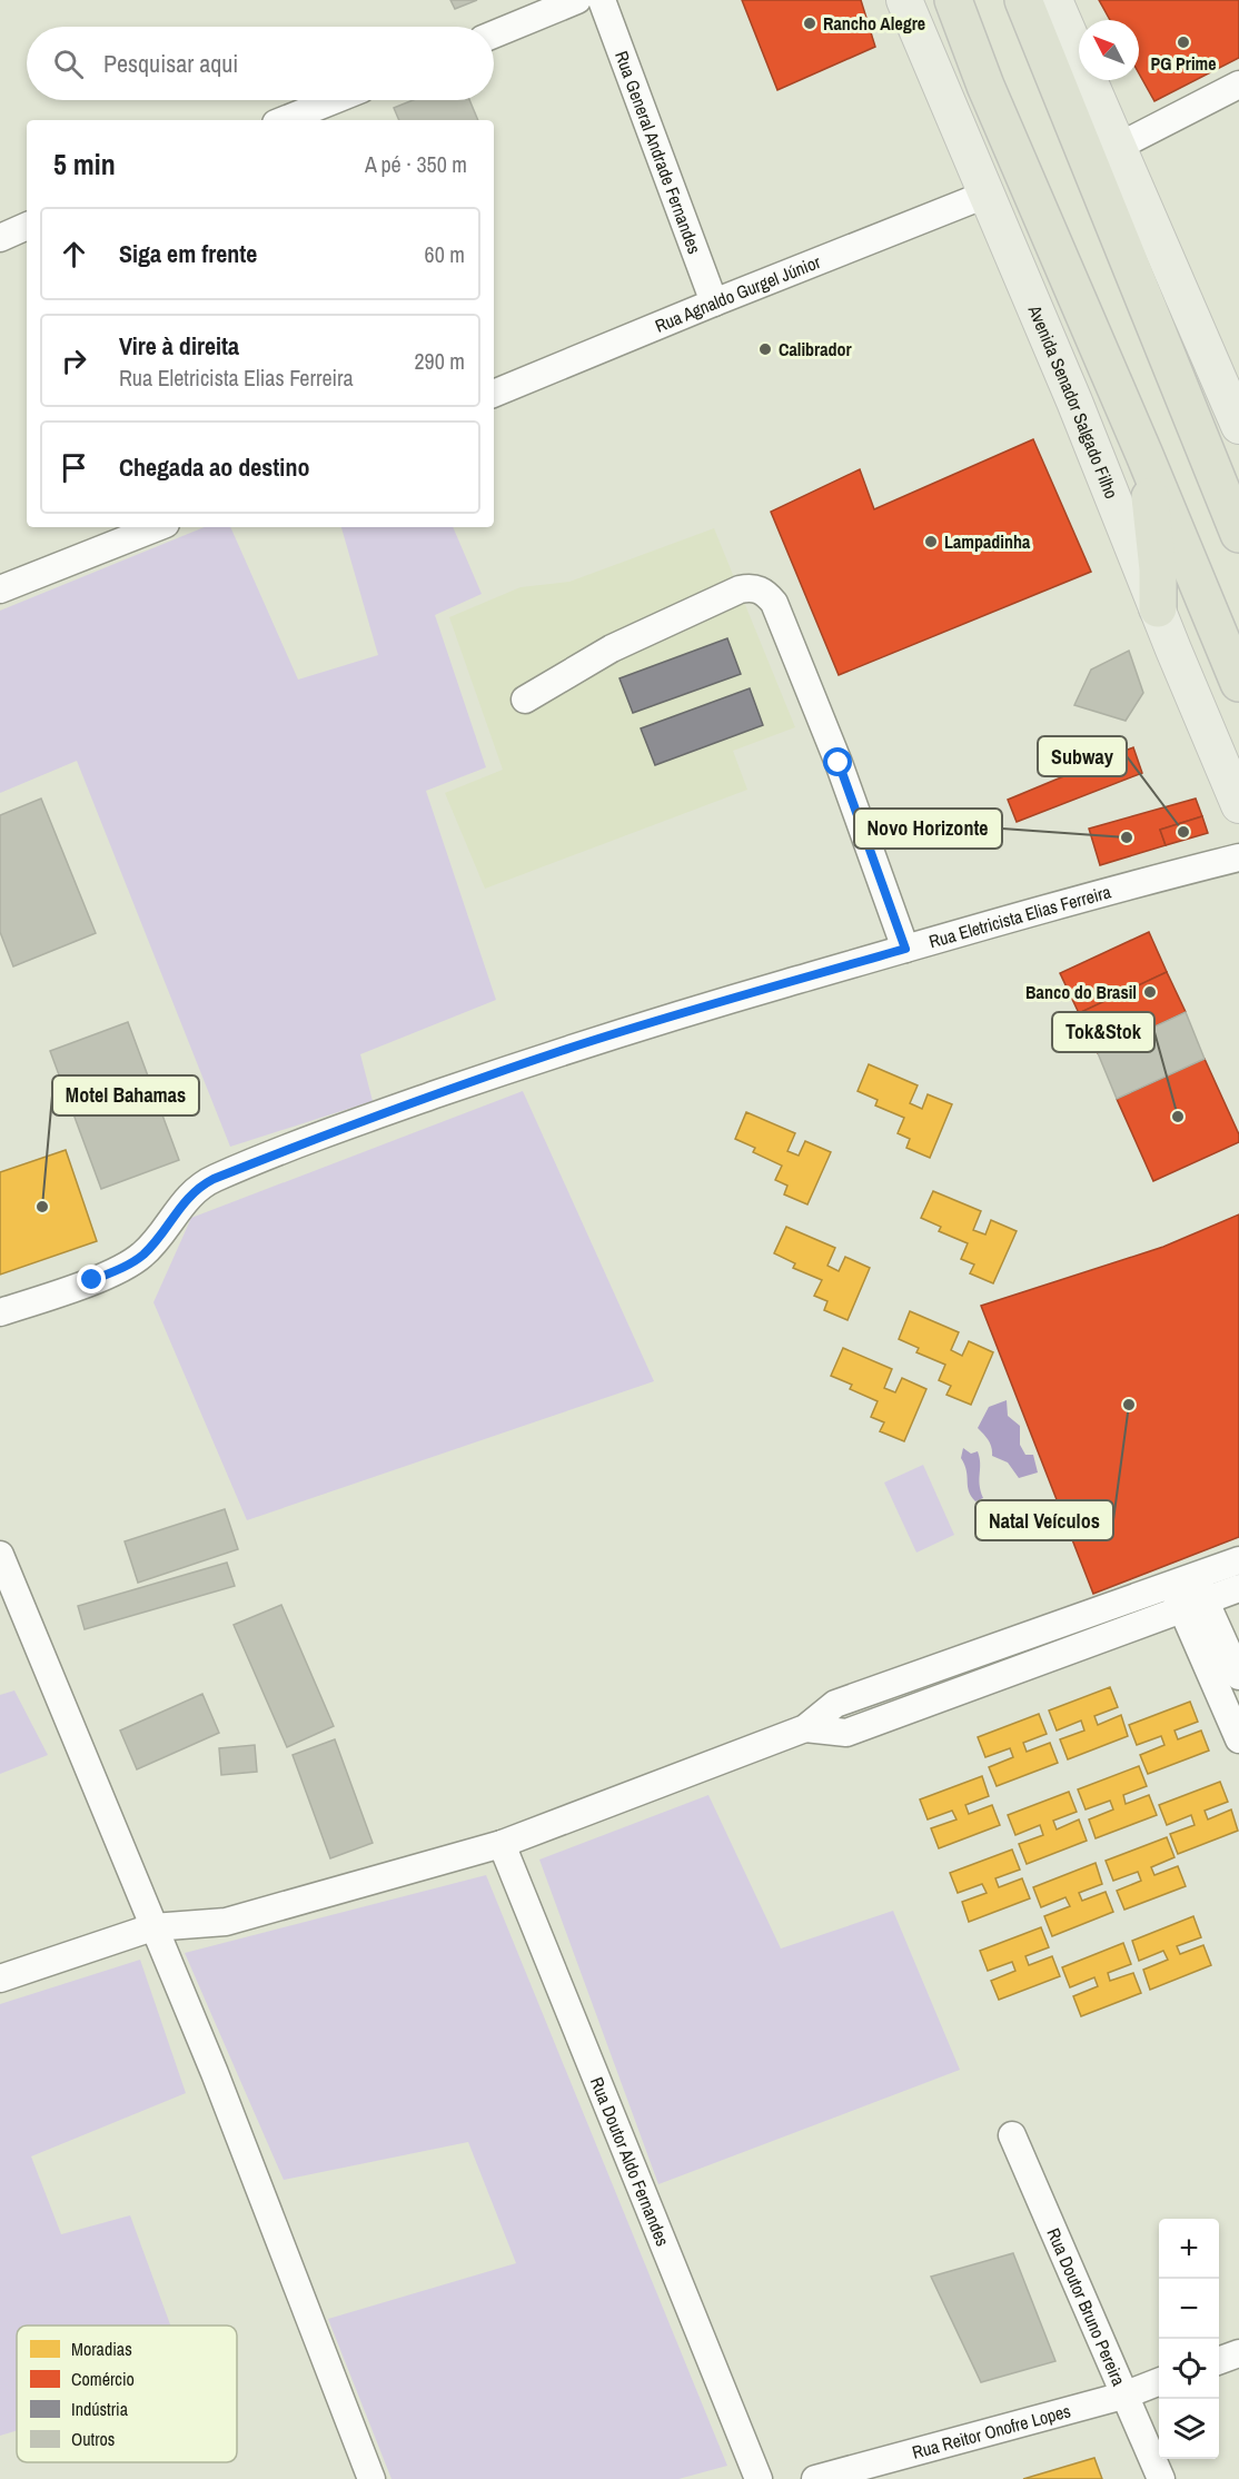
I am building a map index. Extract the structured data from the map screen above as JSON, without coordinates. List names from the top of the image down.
{
  "streets": {
    "main road": ["Avenida Senador Salgado Filho"],
    "street": [
      "Rua General Andrade Fernandes",
      "Rua Agnaldo Gurgel Júnior",
      "Rua Eletricista Elias Ferreira",
      "Rua Doutor Aldo Fernandes",
      "Rua Doutor Bruno Pereira",
      "Rua Reitor Onofre Lopes"
    ]
  },
  "crossings": [
    ["Rua General Andrade Fernandes", "Rua Agnaldo Gurgel Júnior"],
    ["Rua Agnaldo Gurgel Júnior", "Avenida Senador Salgado Filho"],
    ["Rua Doutor Bruno Pereira", "Rua Reitor Onofre Lopes"]
  ],
  "places": [
    "Rancho Alegre",
    "PG Prime",
    "Calibrador",
    "Lampadinha",
    "Subway",
    "Novo Horizonte",
    "Banco do Brasil",
    "Tok&Stok",
    "Motel Bahamas",
    "Natal Veículos"
  ],
  "legend": [
    "Moradias",
    "Comércio",
    "Indústria",
    "Outros"
  ],
  "north": "top left",
  "page": {
    "search": "Pesquisar aqui",
    "heading": ["5 min", "A pé · 350 m"],
    "list": [
      ["Siga em frente", "60 m"],
      ["Vire à direita", "Rua Eletricista Elias Ferreira", "290 m"],
      "Chegada ao destino"
    ],
    "map_buttons": ["+", "−"]
  }
}
